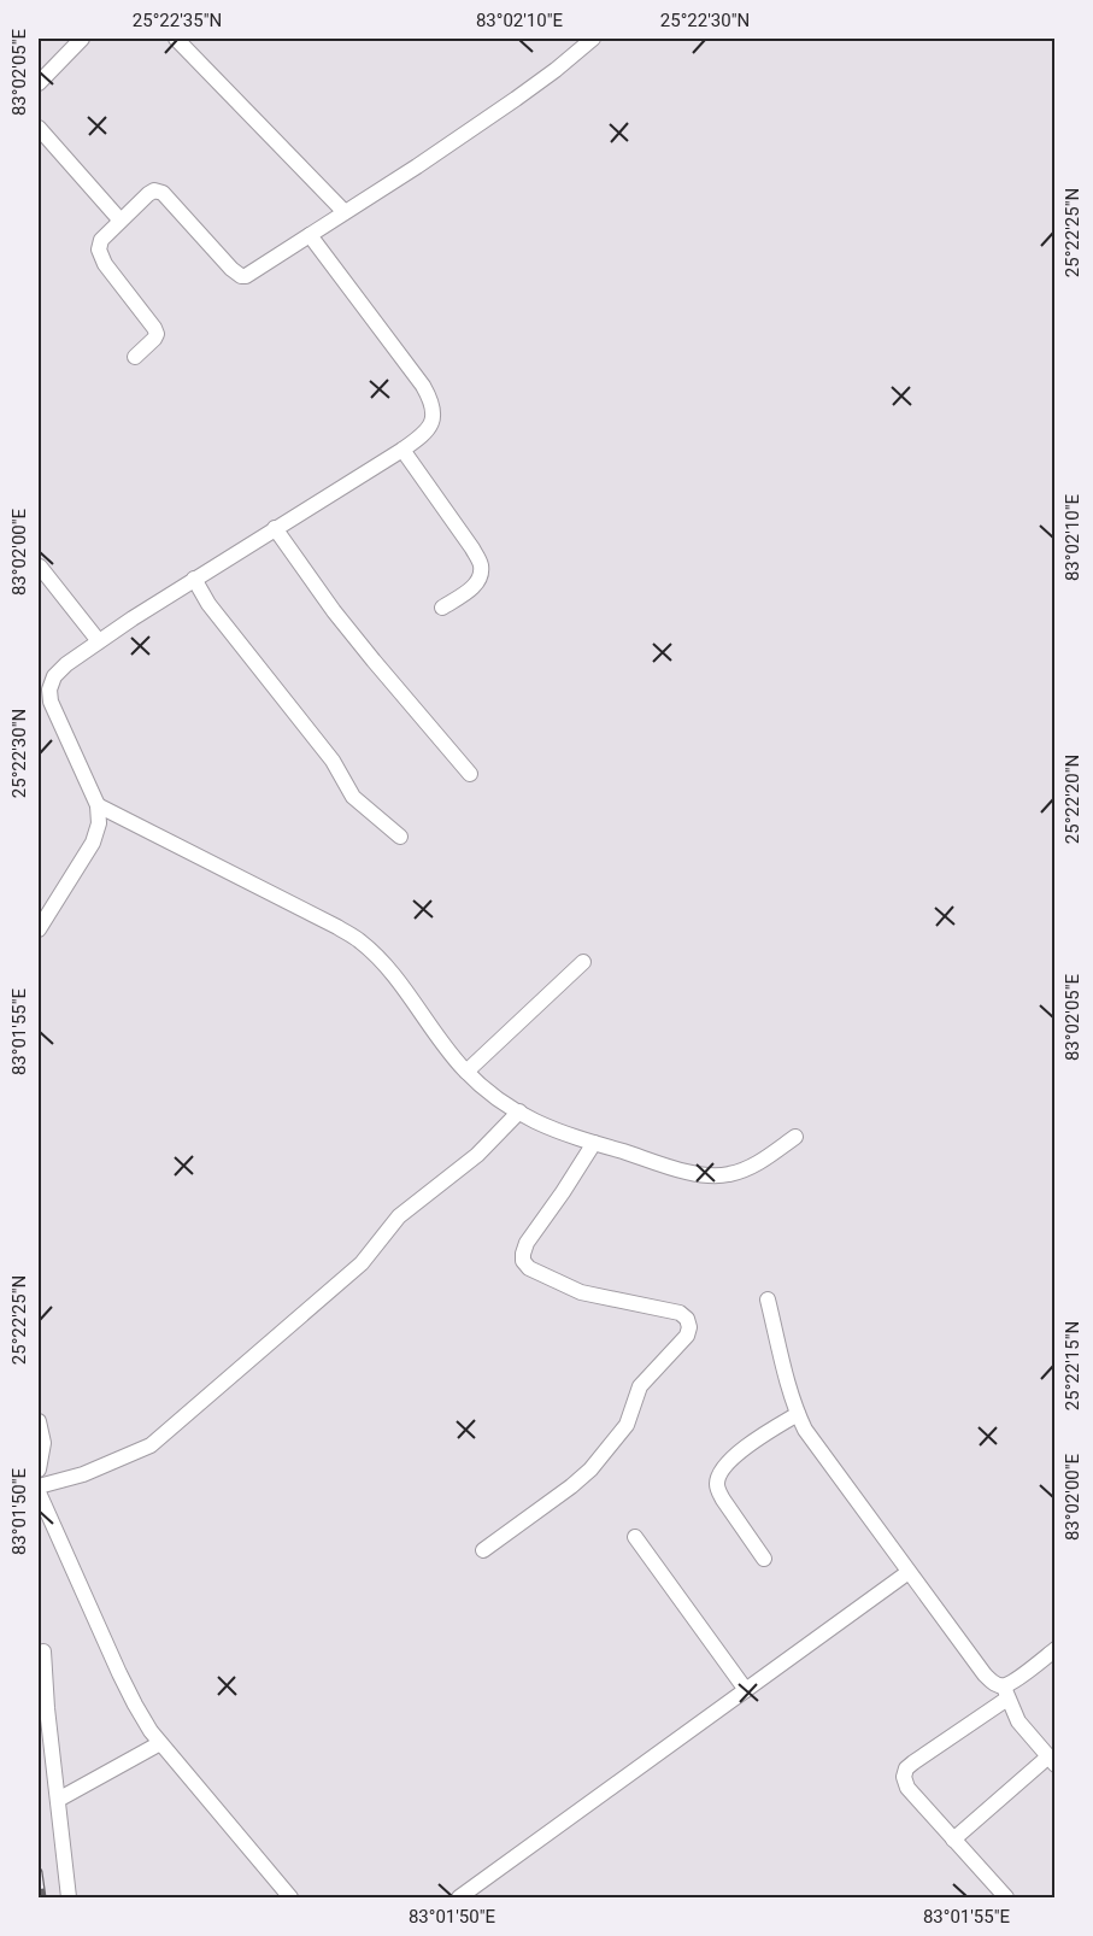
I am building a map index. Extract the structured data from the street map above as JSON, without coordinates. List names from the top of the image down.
{
  "coordinates": [
    "25°22'35\"N",
    "83°02'10\"E",
    "25°22'30\"N",
    "83°02'05\"E",
    "25°22'25\"N",
    "83°02'00\"E",
    "25°22'20\"N",
    "83°01'55\"E",
    "25°22'15\"N",
    "83°01'50\"E"
  ]
}
